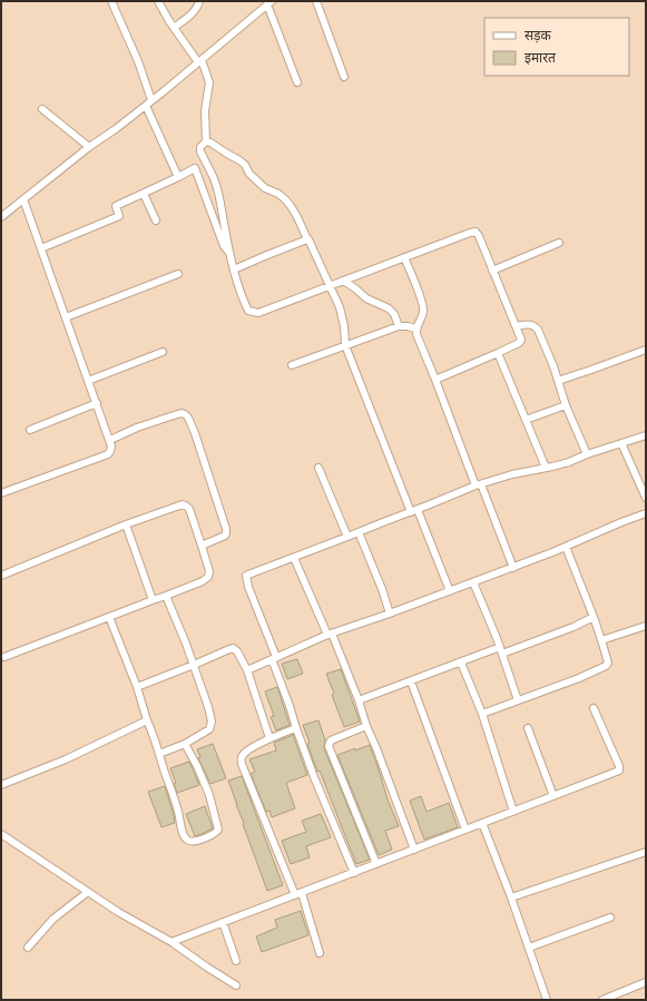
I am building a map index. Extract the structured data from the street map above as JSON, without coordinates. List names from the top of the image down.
{
  "legend": ["सड़क", "इमारत"]
}
